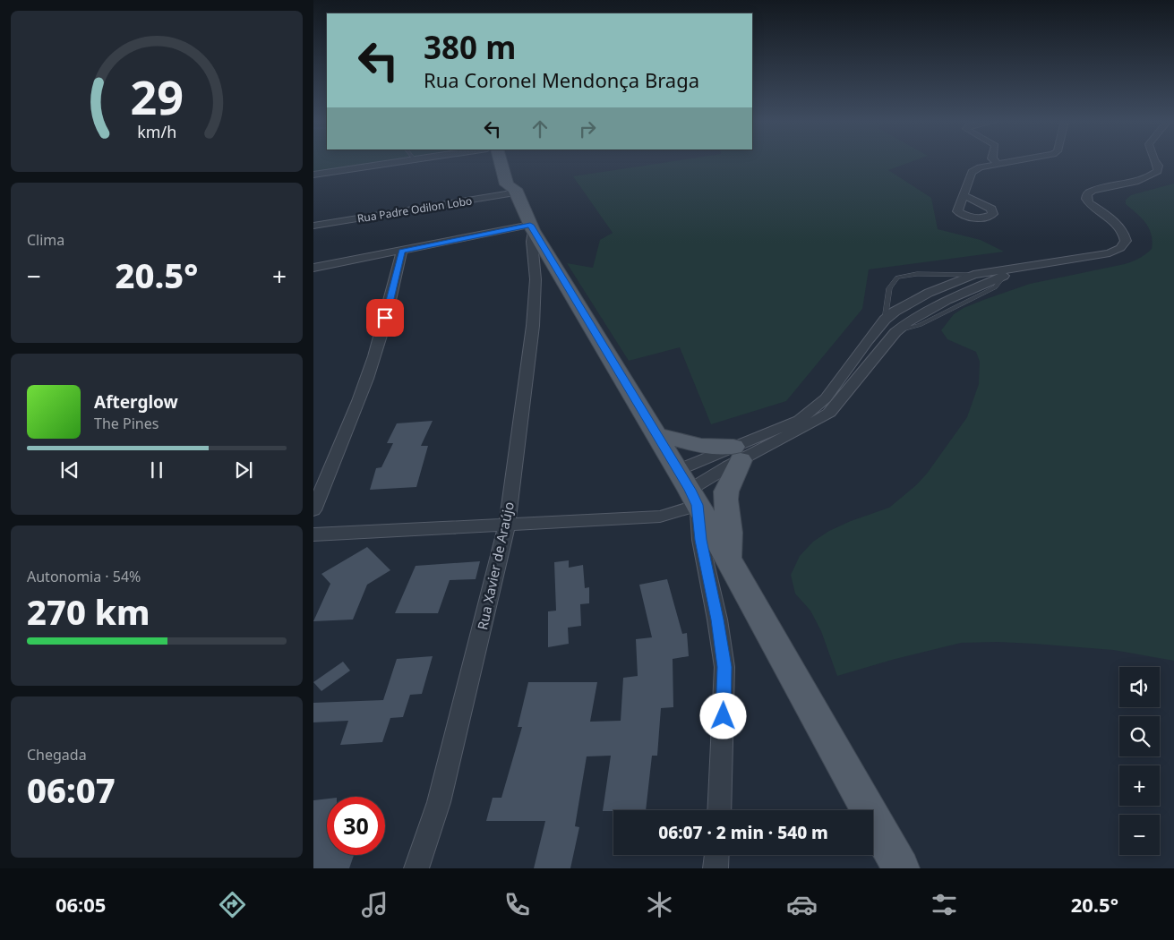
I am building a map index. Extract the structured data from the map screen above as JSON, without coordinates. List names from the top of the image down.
{
  "streets": {
    "street": ["Rua Padre Odilon Lobo", "Rua Xavier de Araújo"]
  },
  "page": {
    "turn": ["380 m", "Rua Coronel Mendonça Braga"],
    "tile": [
      "Clima",
      ["Autonomia · 54%", "270 km"],
      ["Chegada", "06:07"]
    ],
    "heat": ["−", "20.5°", "+"],
    "song": ["Afterglow", "The Pines"],
    "map_buttons": ["+", "−"],
    "limit": "30",
    "trip": "06:07 · 2 min · 540 m",
    "tabs": ["06:05", "20.5°"],
    "gauge": ["29", "km/h"]
  }
}
